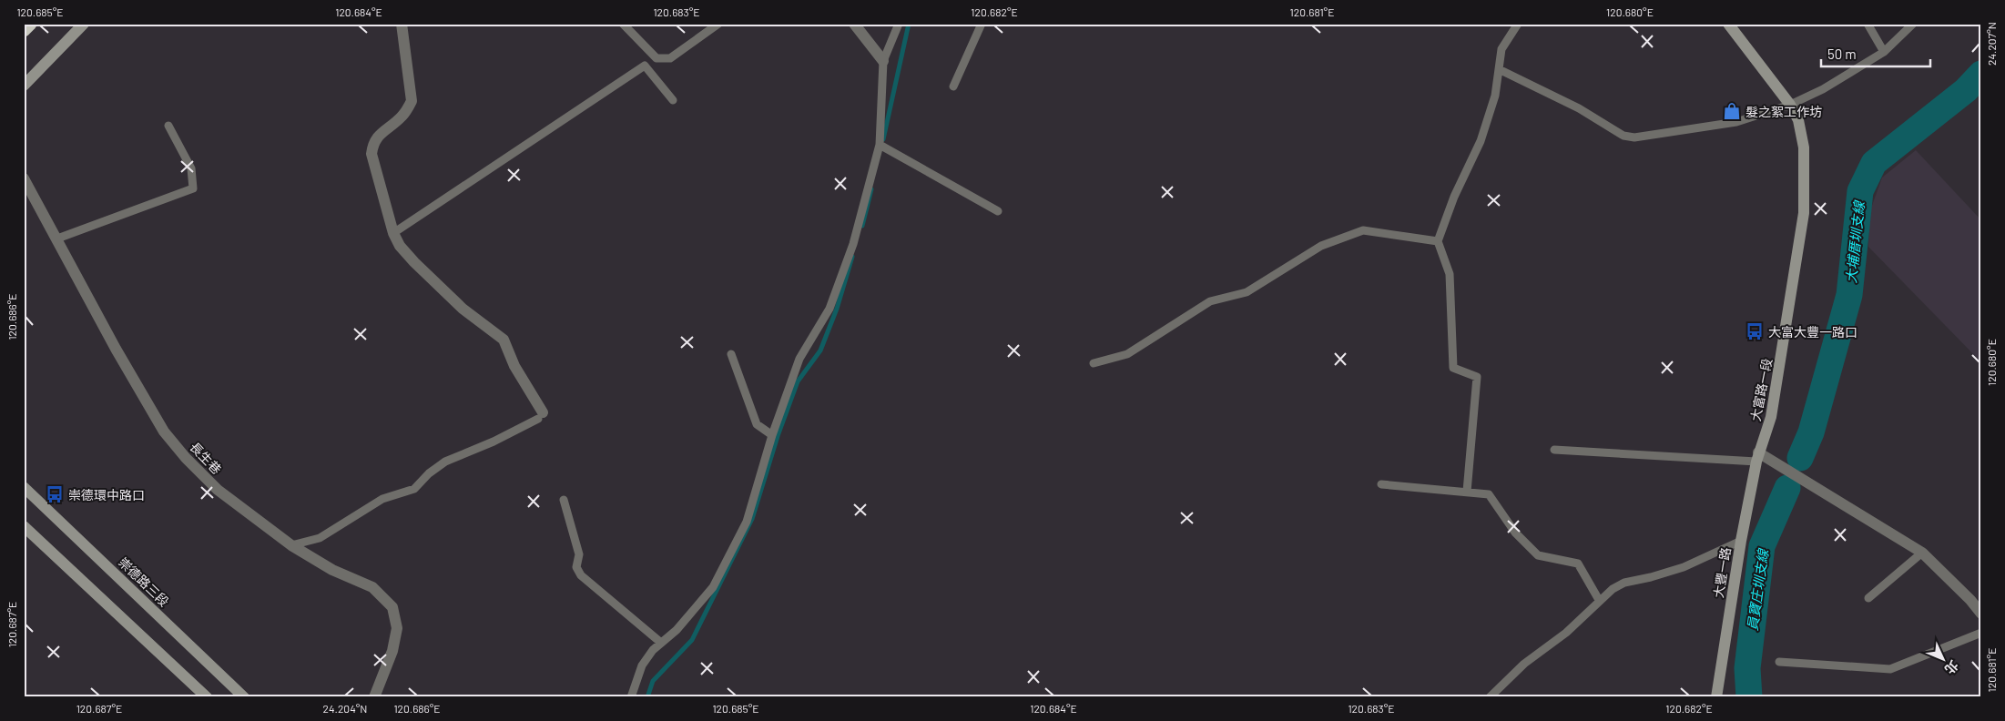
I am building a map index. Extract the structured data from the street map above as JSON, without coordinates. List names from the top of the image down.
{
  "streets": {
    "street": [
      "大富路一段",
      "長生巷",
      "大豐一路",
      "崇德路三段"
    ]
  },
  "crossings": [
    ["大富路一段", "大豐一路"]
  ],
  "water": ["大埔厝圳支線", "員寶庄圳支線"],
  "places": {
    "shop": ["髮之絮工作坊"],
    "bus stop": ["大富大豐一路口", "崇德環中路口"]
  },
  "scale_bar": "50 m",
  "north": "bottom right",
  "coordinates": [
    "120.685°E",
    "120.684°E",
    "120.683°E",
    "120.682°E",
    "120.681°E",
    "120.680°E",
    "24.207°N",
    "120.686°E",
    "120.687°E",
    "24.204°N"
  ]
}
